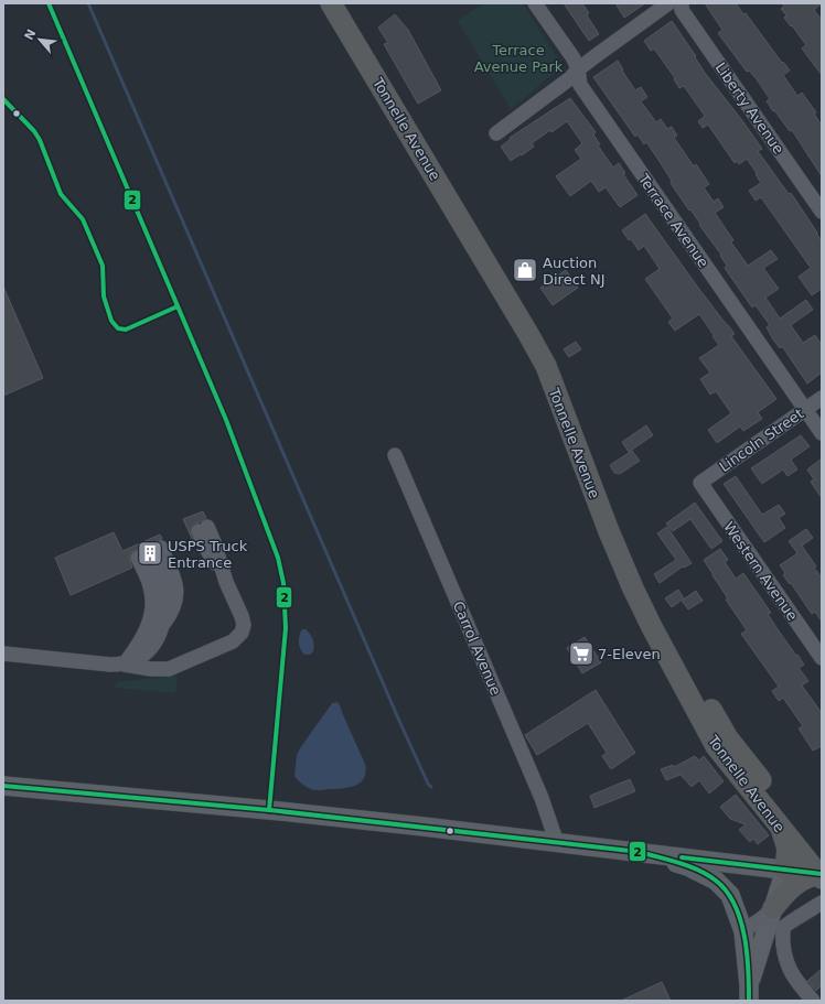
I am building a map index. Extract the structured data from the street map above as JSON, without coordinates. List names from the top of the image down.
{
  "streets": {
    "highway": ["Tonnelle Avenue"],
    "street": [
      "Liberty Avenue",
      "Terrace Avenue",
      "Lincoln Street",
      "Western Avenue",
      "Carrol Avenue"
    ]
  },
  "crossings": [
    ["Terrace Avenue", "Lincoln Street"],
    ["Lincoln Street", "Western Avenue"]
  ],
  "parks": ["Terrace Avenue Park"],
  "places": {
    "shop": ["Auction Direct NJ"],
    "building": ["USPS Truck Entrance"],
    "supermarket": ["7-Eleven"]
  },
  "lines": ["transit line 2"],
  "north": "top left"
}
